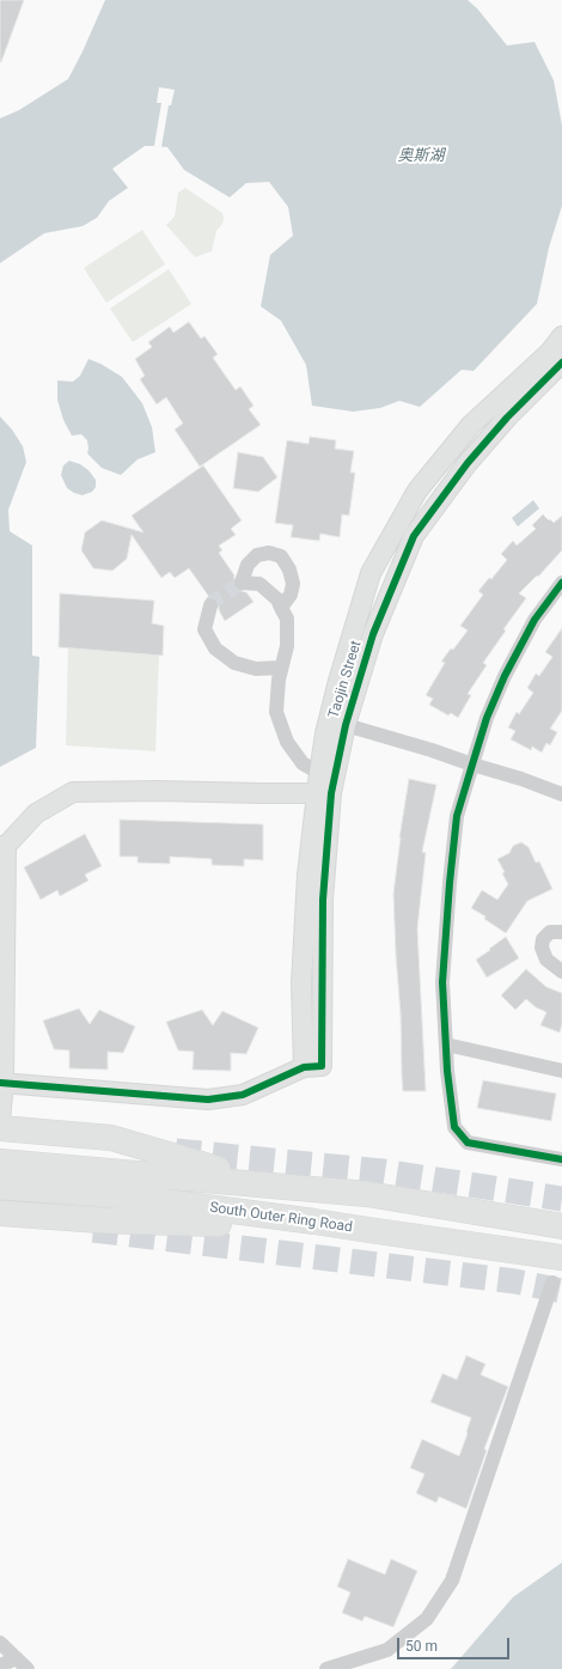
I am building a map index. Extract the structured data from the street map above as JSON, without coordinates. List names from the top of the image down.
{
  "streets": {
    "highway": ["South Outer Ring Road"],
    "street": ["Taojin Street"]
  },
  "water": ["奥斯湖"],
  "scale_bar": "50 m"
}
